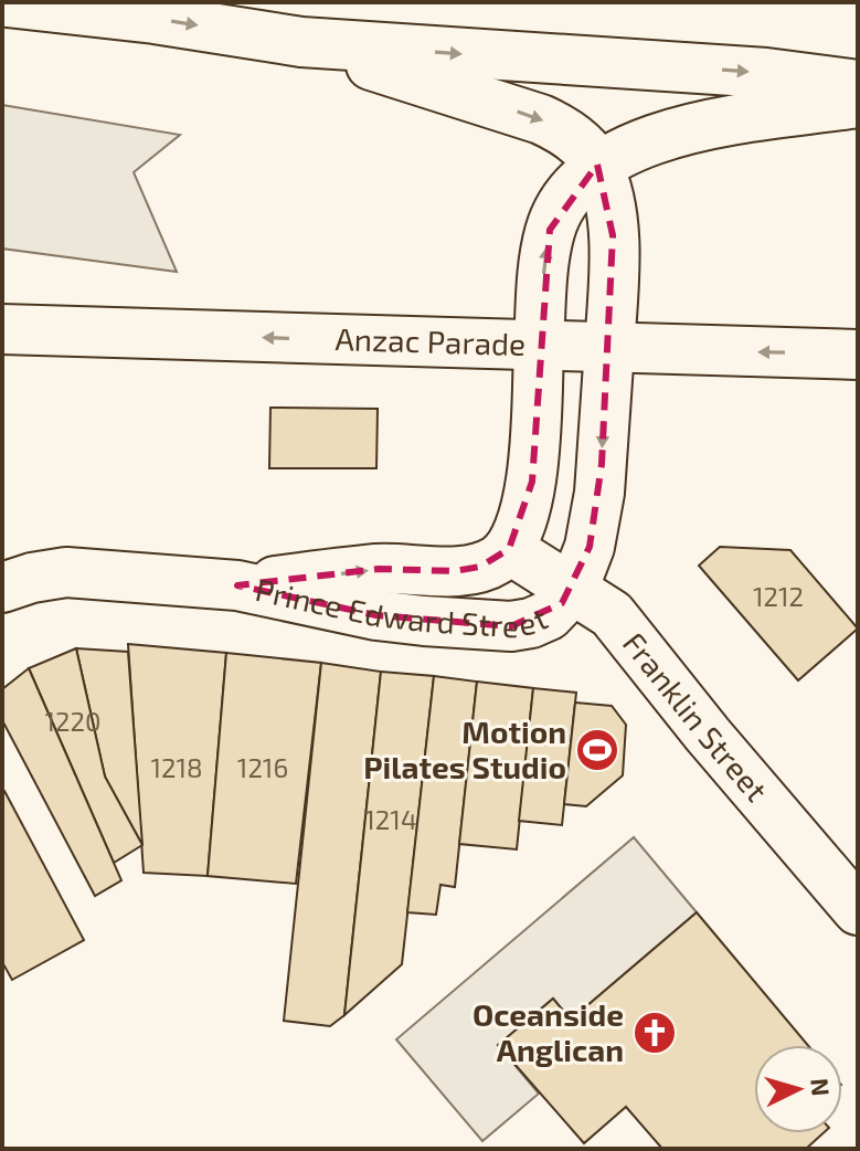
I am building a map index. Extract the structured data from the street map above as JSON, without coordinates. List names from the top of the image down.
{
  "streets": {
    "main road": ["Anzac Parade", "Prince Edward Street", "Franklin Street"]
  },
  "crossings": [
    ["Anzac Parade", "Prince Edward Street"],
    ["Prince Edward Street", "Franklin Street"]
  ],
  "places": {
    "sports": ["Motion Pilates Studio"],
    "church": ["Oceanside Anglican"]
  },
  "house_numbers": [
    "1212",
    "1220",
    "1218",
    "1216",
    "1214"
  ],
  "north": "right"
}
